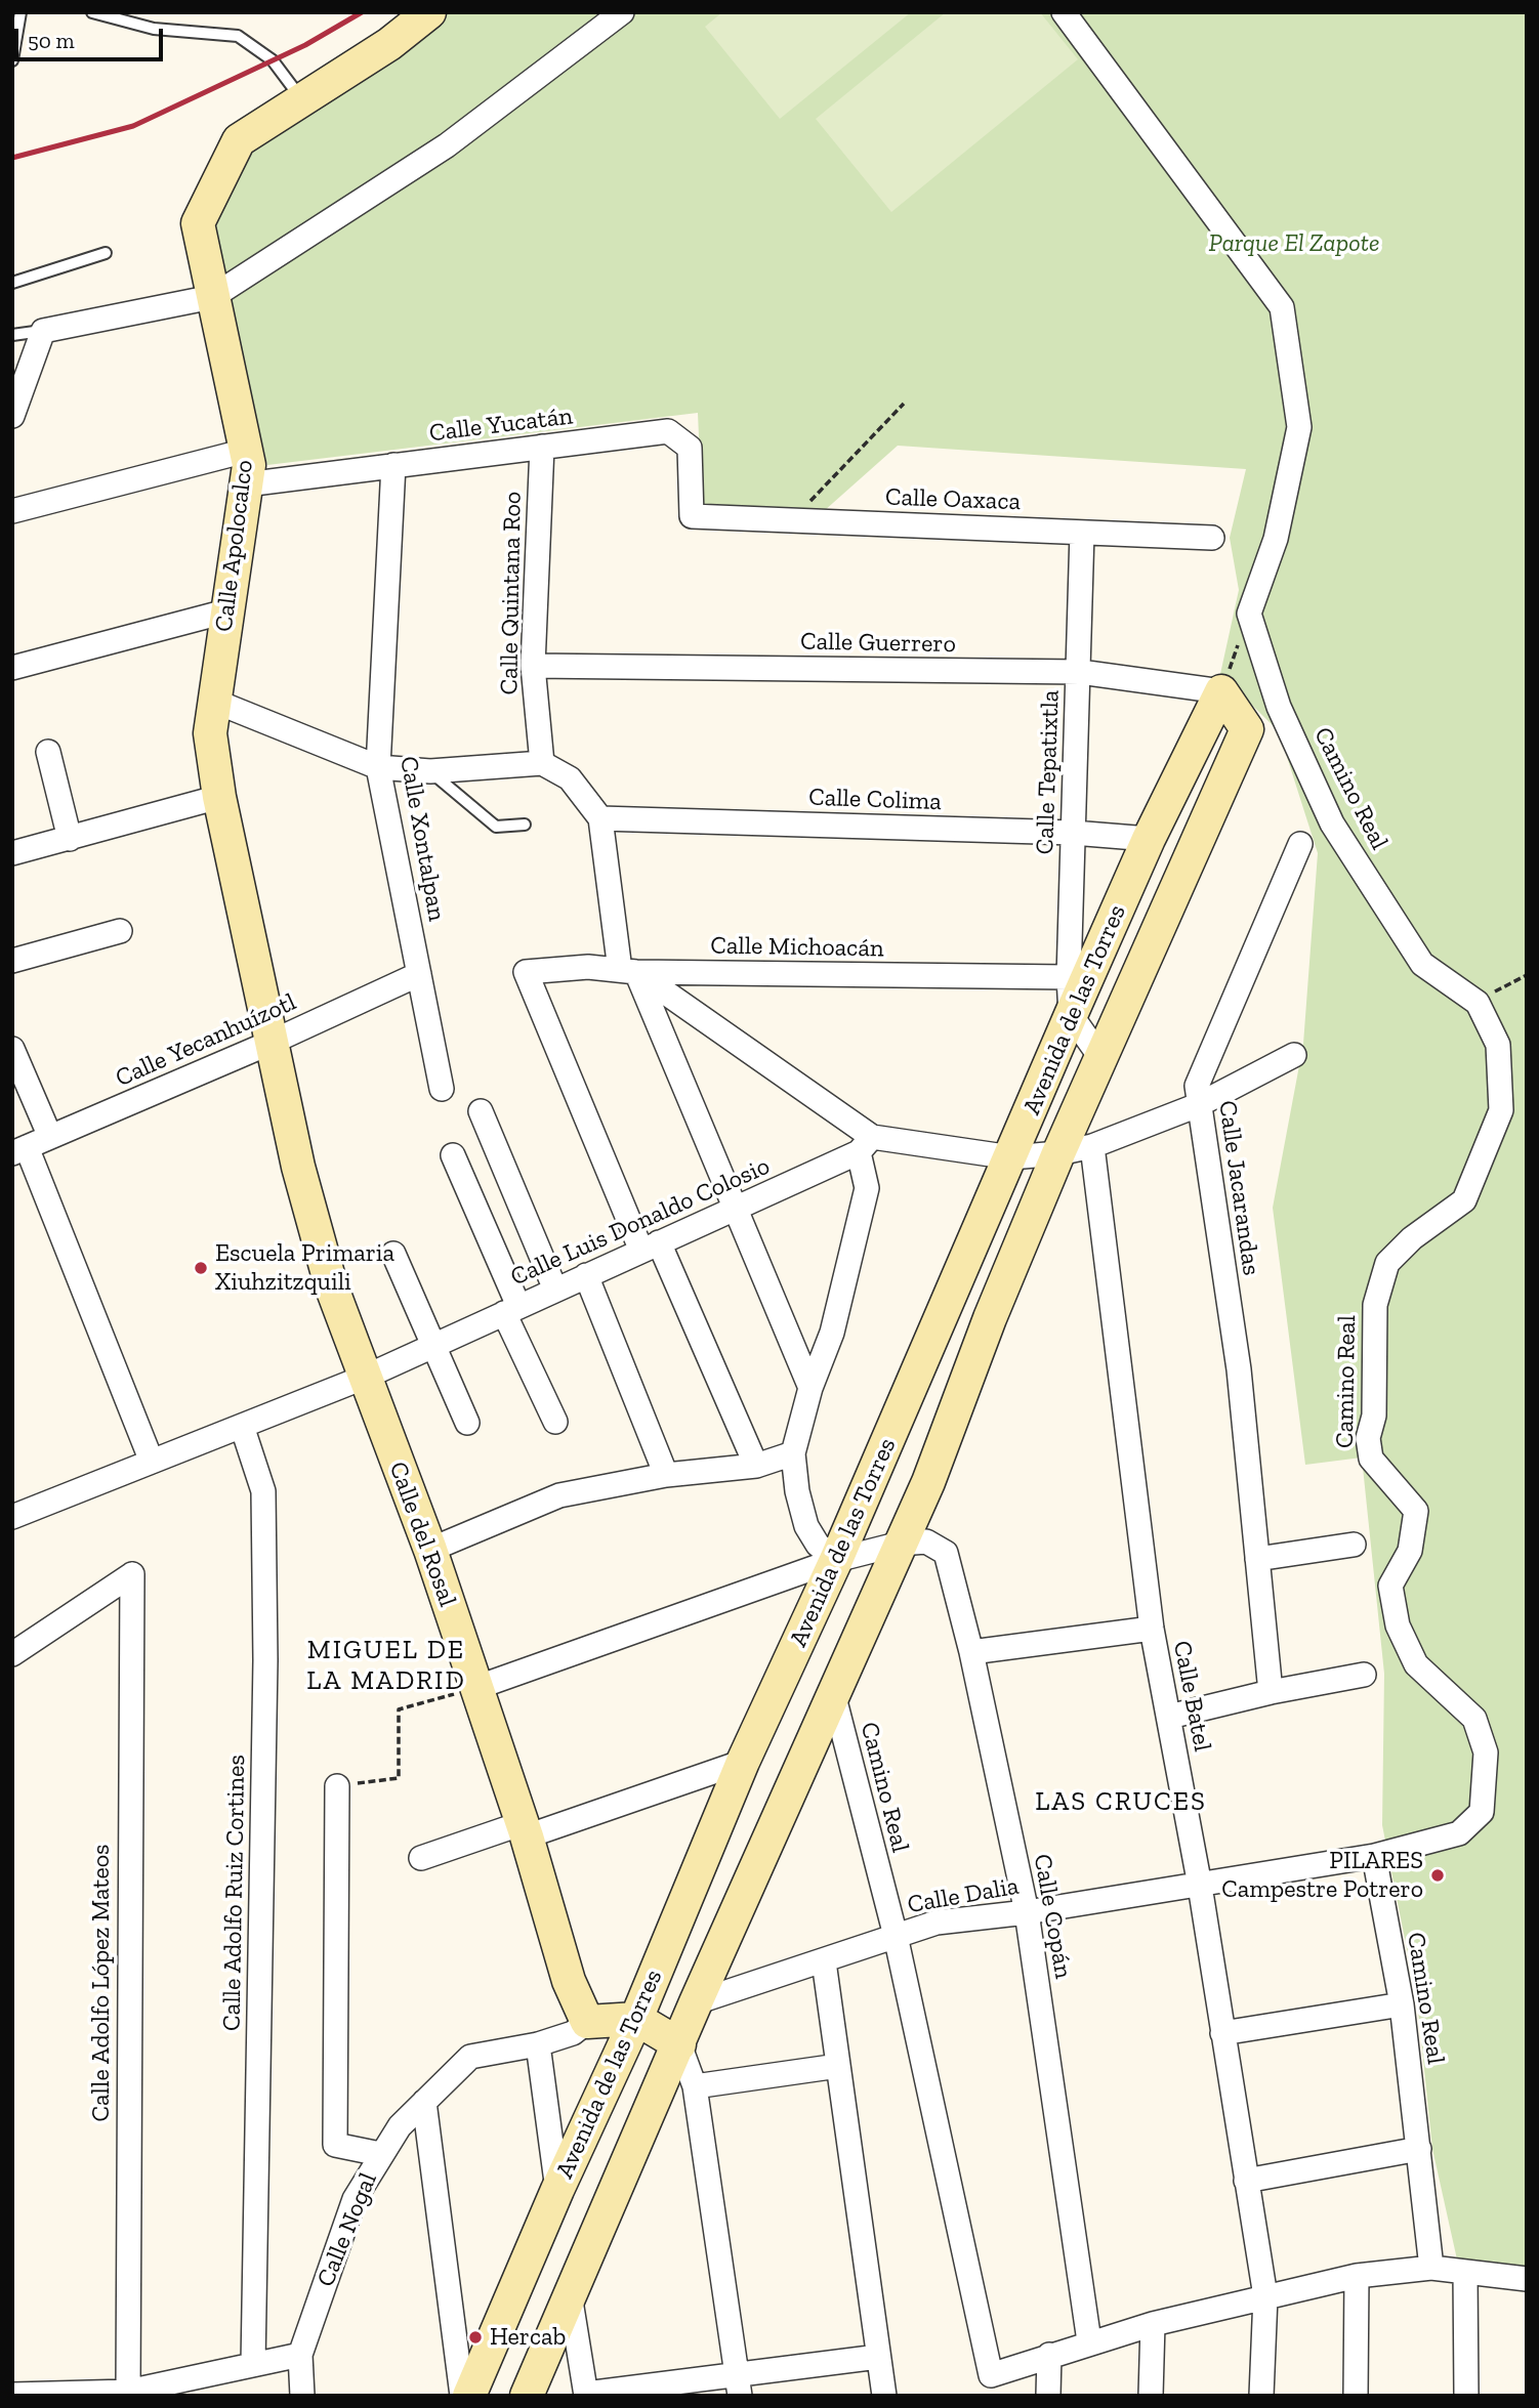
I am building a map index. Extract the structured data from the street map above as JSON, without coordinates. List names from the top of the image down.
{
  "streets": {
    "street": [
      "Calle Yucatán",
      "Calle Oaxaca",
      "Calle Apolocalco",
      "Calle Quintana Roo",
      "Calle Guerrero",
      "Calle Tepatixtla",
      "Camino Real",
      "Calle Colima",
      "Calle Xontalpan",
      "Calle Michoacán",
      "Avenida de las Torres",
      "Calle Yecanhuízotl",
      "Calle Jacarandas",
      "Calle Luis Donaldo Colosio",
      "Calle del Rosal",
      "Calle Batel",
      "Calle Adolfo Ruiz Cortines",
      "Calle Dalia",
      "Calle Copán",
      "Calle Adolfo López Mateos",
      "Calle Nogal"
    ]
  },
  "crossings": [
    ["Calle Yucatán", "Calle Oaxaca"],
    ["Calle Yucatán", "Calle Apolocalco"],
    ["Calle Yucatán", "Calle Quintana Roo"],
    ["Calle Yucatán", "Calle Xontalpan"],
    ["Calle Oaxaca", "Calle Tepatixtla"],
    ["Calle Apolocalco", "Calle Yecanhuízotl"],
    ["Calle Apolocalco", "Calle del Rosal"],
    ["Calle Quintana Roo", "Calle Guerrero"],
    ["Calle Guerrero", "Calle Tepatixtla"],
    ["Calle Guerrero", "Avenida de las Torres"],
    ["Calle Tepatixtla", "Calle Colima"],
    ["Calle Tepatixtla", "Calle Michoacán"],
    ["Calle Tepatixtla", "Avenida de las Torres"],
    ["Camino Real", "Avenida de las Torres"],
    ["Camino Real", "Calle Batel"],
    ["Camino Real", "Calle Dalia"],
    ["Camino Real", "Calle Copán"],
    ["Calle Colima", "Avenida de las Torres"],
    ["Calle Xontalpan", "Calle Yecanhuízotl"],
    ["Calle Michoacán", "Calle Luis Donaldo Colosio"],
    ["Avenida de las Torres", "Calle Dalia"],
    ["Avenida de las Torres", "Calle Copán"],
    ["Avenida de las Torres", "Calle Nogal"],
    ["Calle Yecanhuízotl", "Calle del Rosal"],
    ["Calle Luis Donaldo Colosio", "Calle del Rosal"],
    ["Calle Luis Donaldo Colosio", "Calle Adolfo Ruiz Cortines"],
    ["Calle del Rosal", "Calle Nogal"],
    ["Calle Batel", "Calle Dalia"],
    ["Calle Dalia", "Calle Copán"]
  ],
  "districts": ["MIGUEL DE LA MADRID", "LAS CRUCES"],
  "parks": ["Parque El Zapote"],
  "places": ["Escuela Primaria Xiuhzitzquili", "PILARES Campestre Potrero", "Hercab"],
  "scale_bar": "50 m"
}
